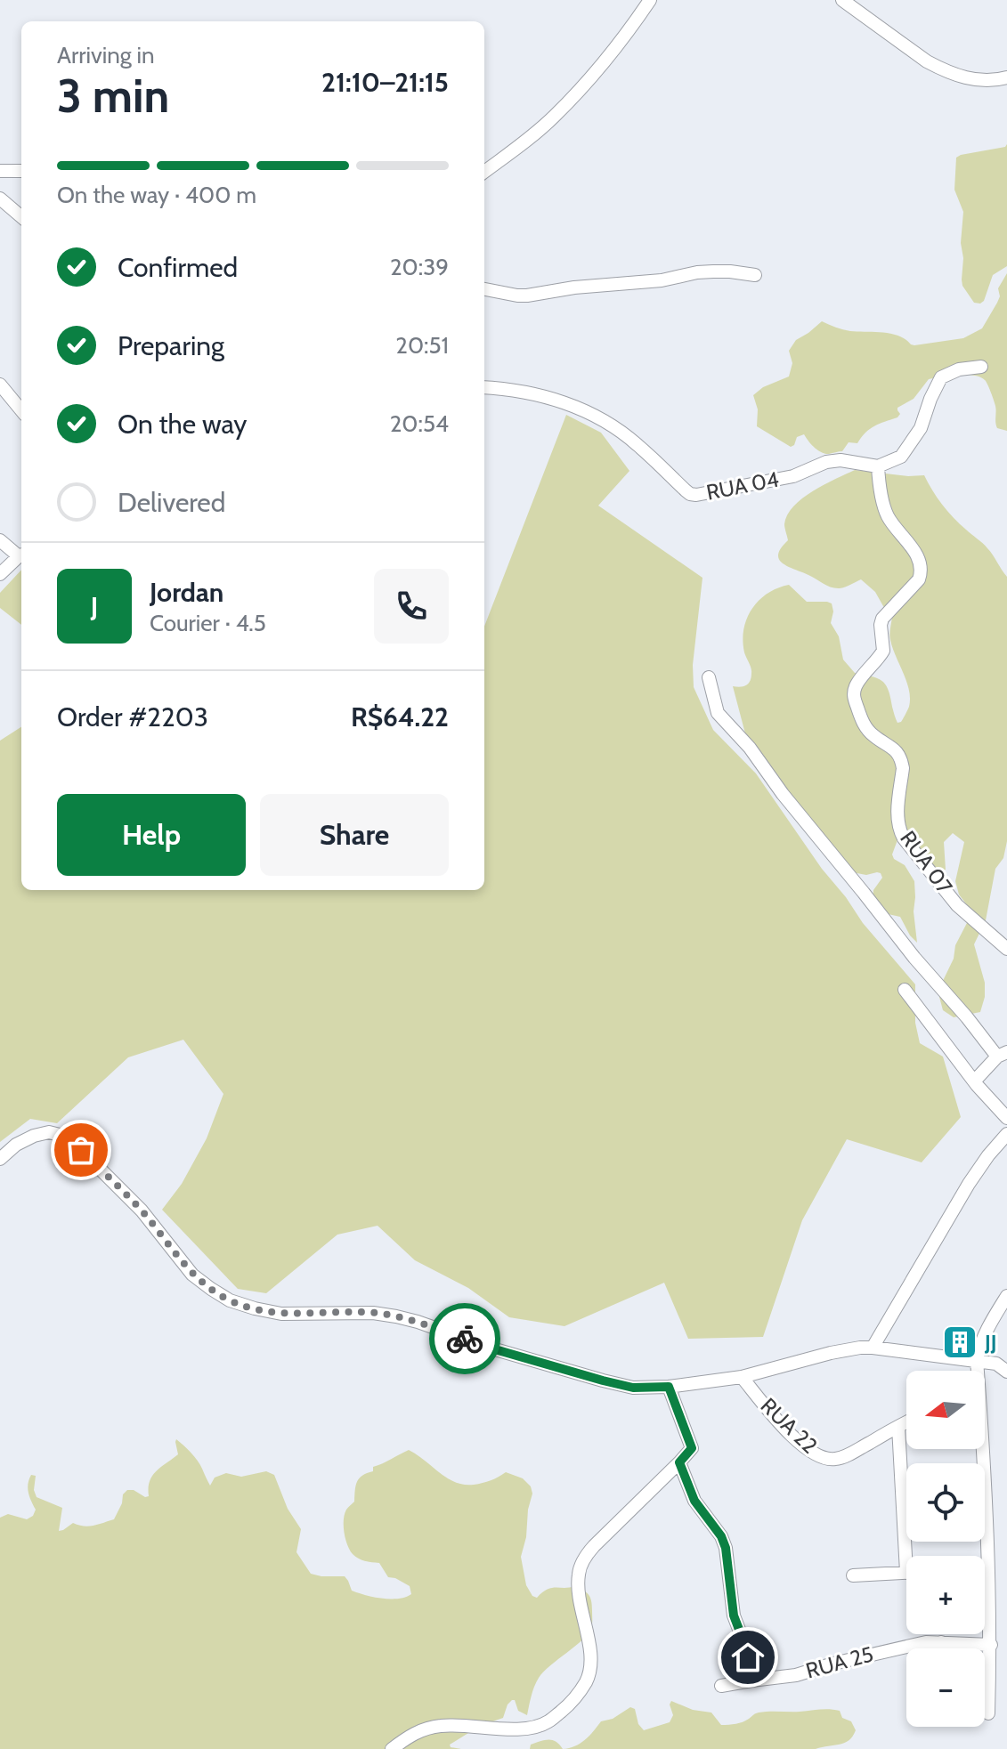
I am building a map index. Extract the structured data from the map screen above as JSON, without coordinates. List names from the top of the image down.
{
  "streets": {
    "street": [
      "RUA 04",
      "RUA 07",
      "RUA 22",
      "RUA 25"
    ]
  },
  "crossings": [
    ["RUA 04", "RUA 07"]
  ],
  "places": {
    "building": ["JJ"]
  },
  "north": "left",
  "page": {
    "heading": ["3 min", "Arriving in", "21:10–21:15"],
    "panel": [
      "Jordan",
      "Courier · 4.5",
      "Order #2203",
      "R$64.22"
    ],
    "bar": "On the way · 400 m",
    "list": [
      ["Confirmed", "20:39"],
      ["Preparing", "20:51"],
      ["On the way", "20:54"],
      "Delivered"
    ],
    "round": "J",
    "buttons": ["Help", "Share"],
    "map_buttons": ["+", "−"]
  }
}
